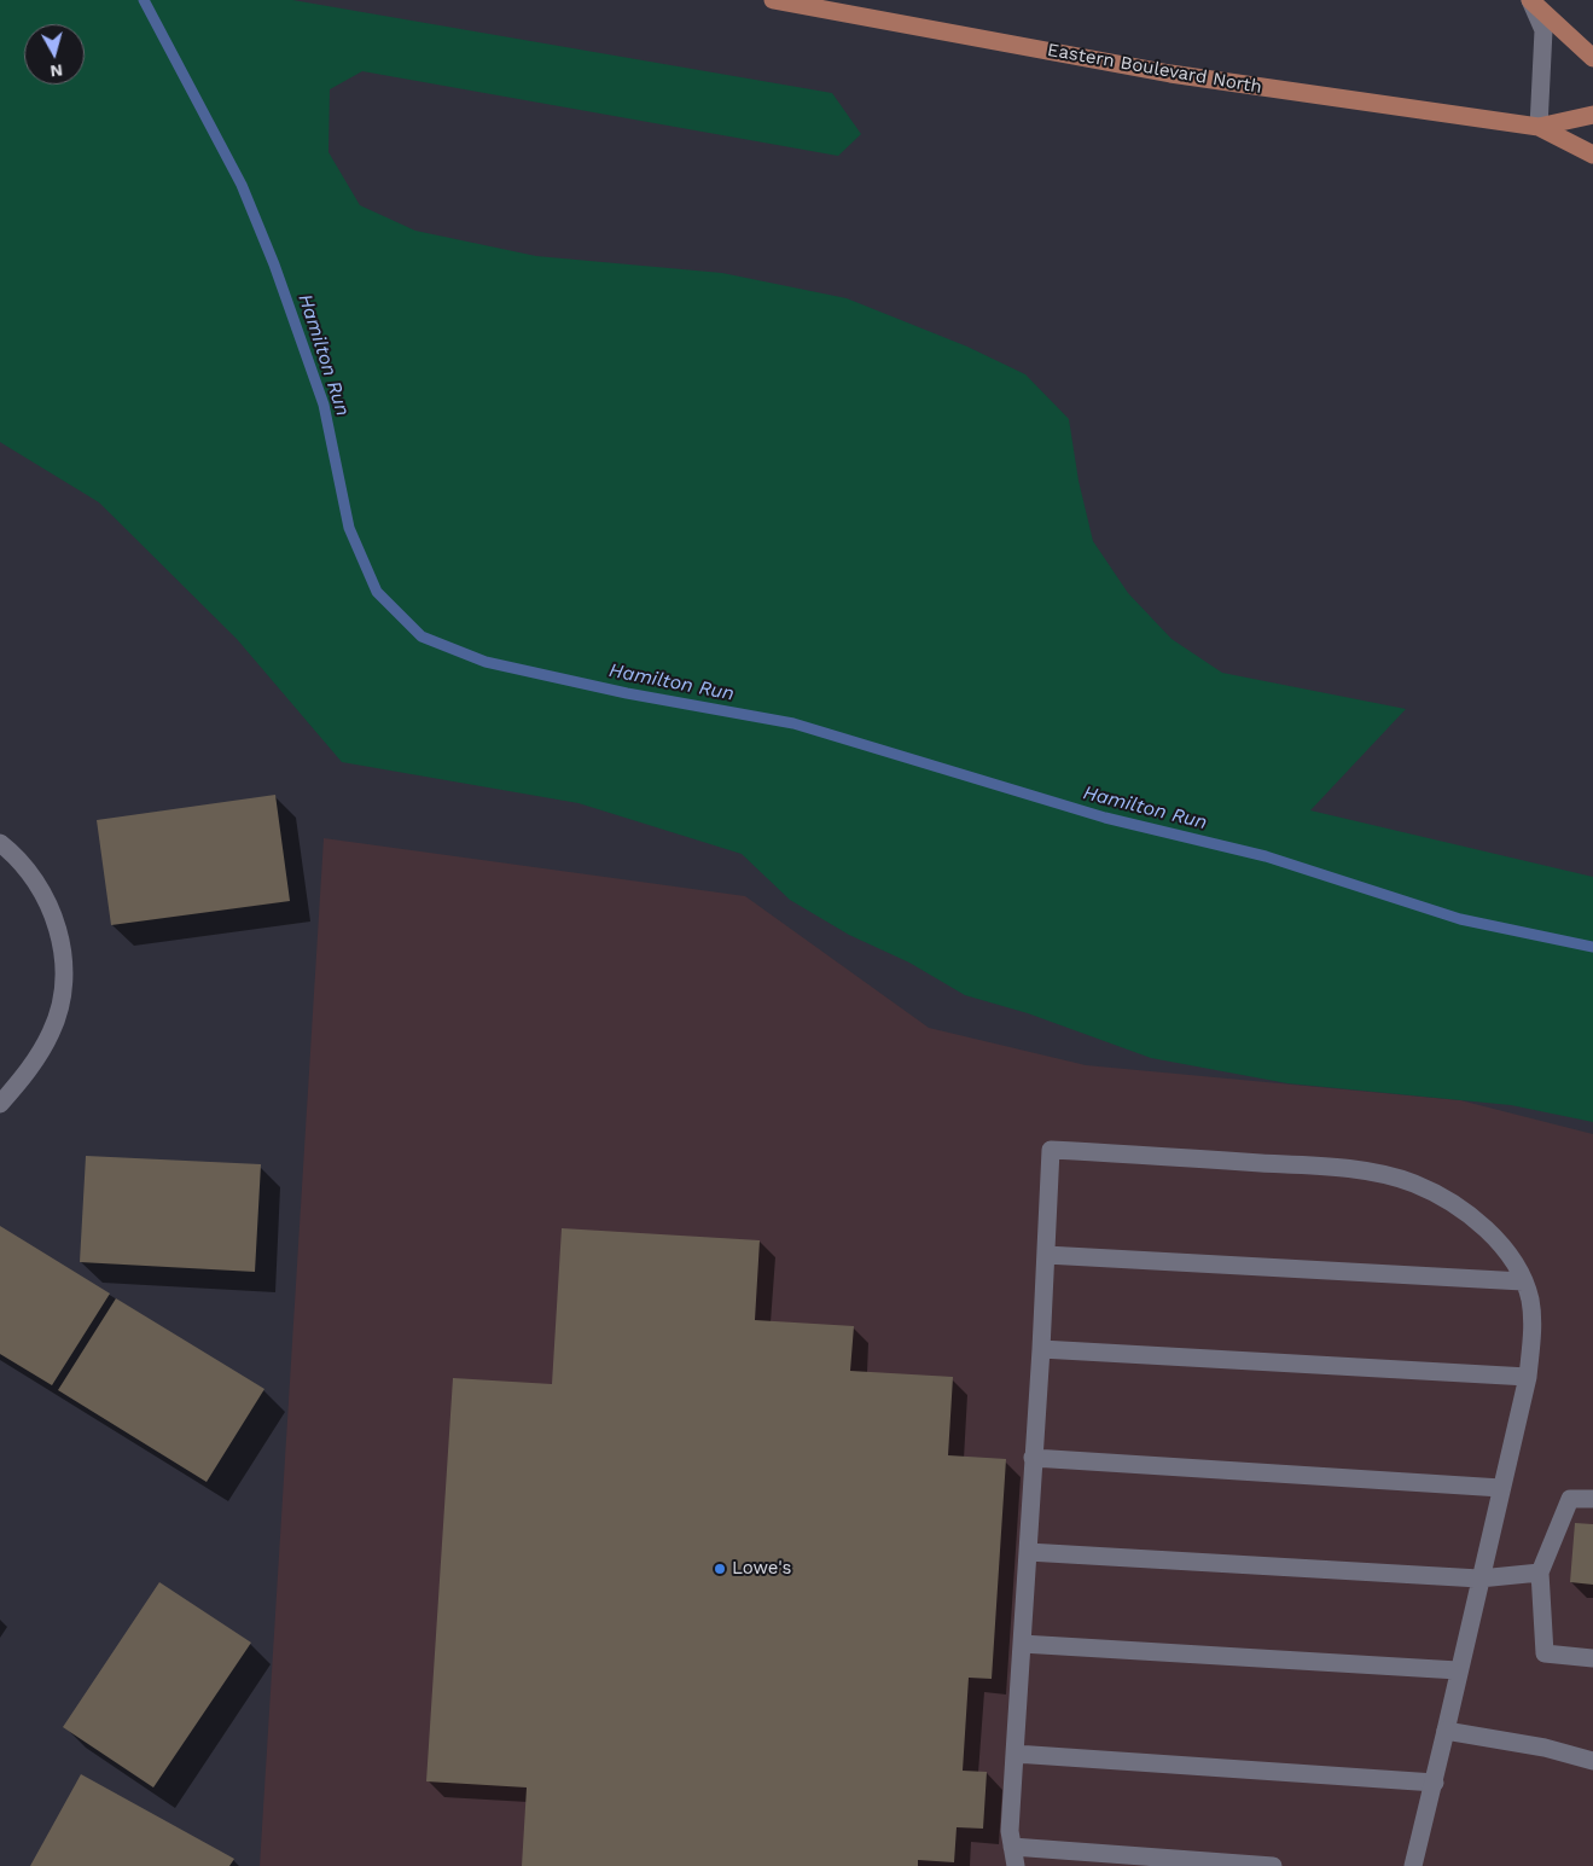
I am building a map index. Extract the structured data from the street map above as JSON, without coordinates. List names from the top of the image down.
{
  "streets": {
    "main road": ["Eastern Boulevard North"]
  },
  "water": ["Hamilton Run"],
  "places": ["Lowe's"],
  "north": "bottom"
}
